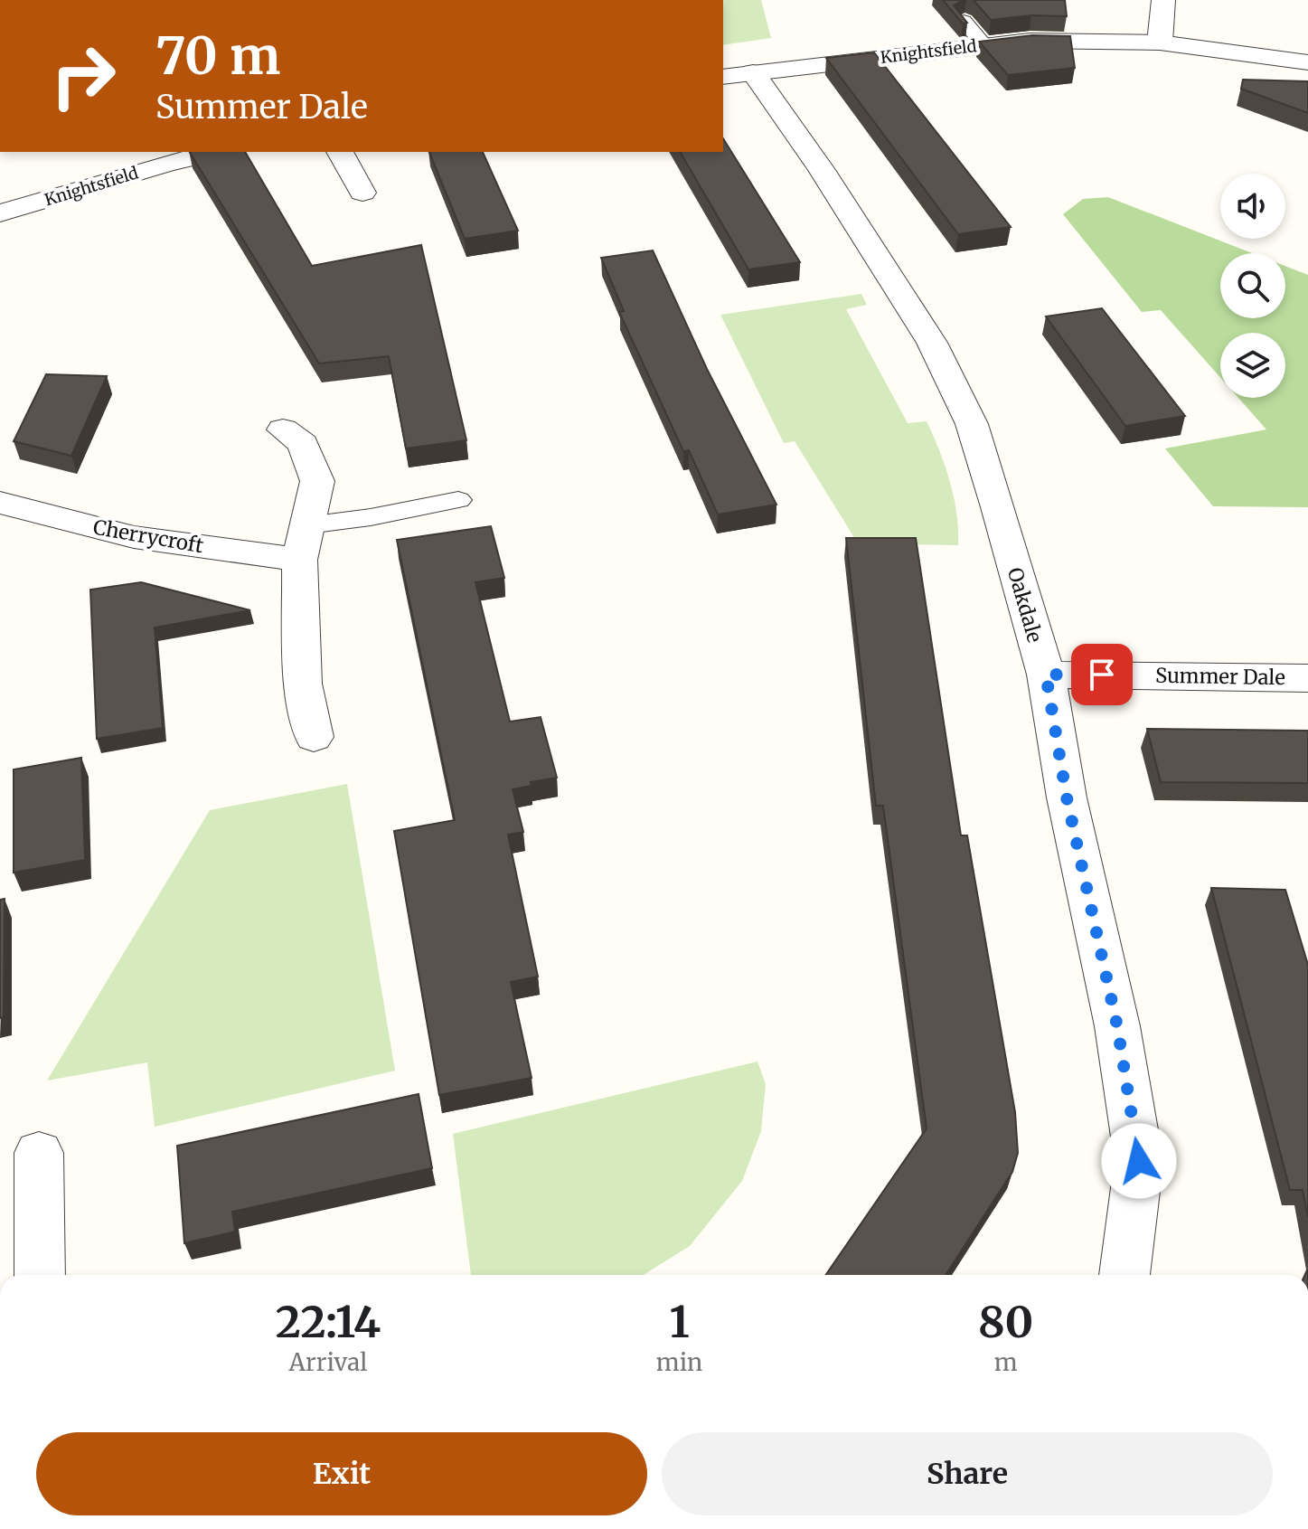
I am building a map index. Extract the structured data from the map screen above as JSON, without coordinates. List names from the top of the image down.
{
  "streets": {
    "street": [
      "Knightsfield",
      "Cherrycroft",
      "Oakdale",
      "Summer Dale"
    ]
  },
  "crossings": [
    ["Knightsfield", "Oakdale"],
    ["Oakdale", "Summer Dale"]
  ],
  "page": {
    "turn": ["70 m", "Summer Dale"],
    "eta": [
      "22:14",
      "Arrival",
      "1",
      "min",
      "80",
      "m"
    ],
    "buttons": ["Exit", "Share"]
  }
}
